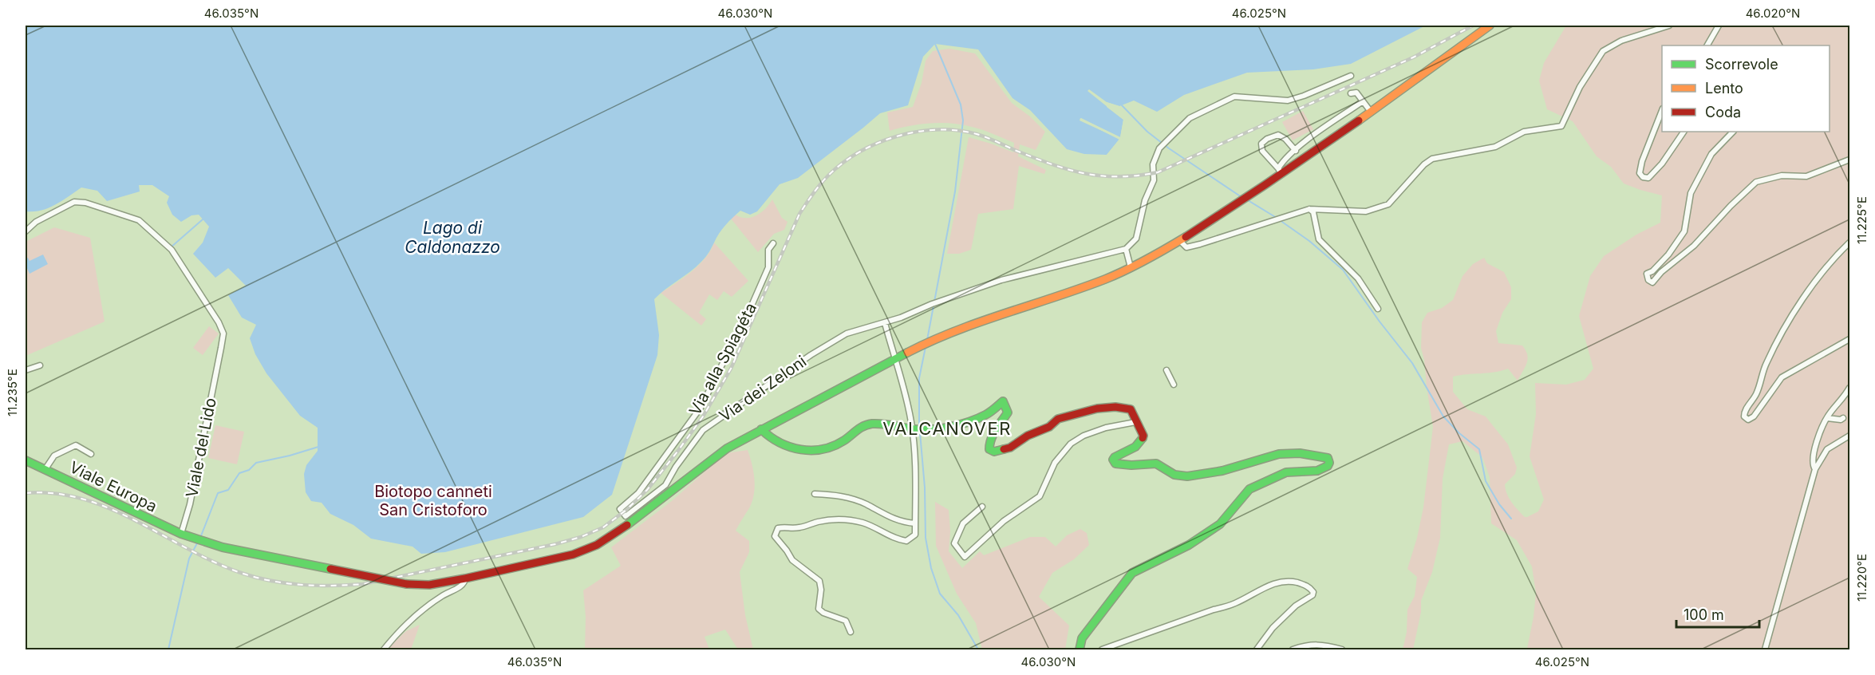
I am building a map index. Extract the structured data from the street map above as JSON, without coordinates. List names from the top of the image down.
{
  "streets": {
    "main road": ["Viale Europa"],
    "street": ["Via alla Spiagéta", "Via dei Zeloni", "Viale del Lido"]
  },
  "crossings": [
    ["Via alla Spiagéta", "Via dei Zeloni"],
    ["Viale del Lido", "Viale Europa"]
  ],
  "districts": ["VALCANOVER"],
  "water": ["Lago di Caldonazzo"],
  "parks": ["Biotopo canneti San Cristoforo"],
  "legend": ["Scorrevole", "Lento", "Coda"],
  "scale_bar": "100 m",
  "coordinates": [
    "46.035°N",
    "46.030°N",
    "46.025°N",
    "46.020°N",
    "11.225°E",
    "11.235°E",
    "11.220°E"
  ]
}
